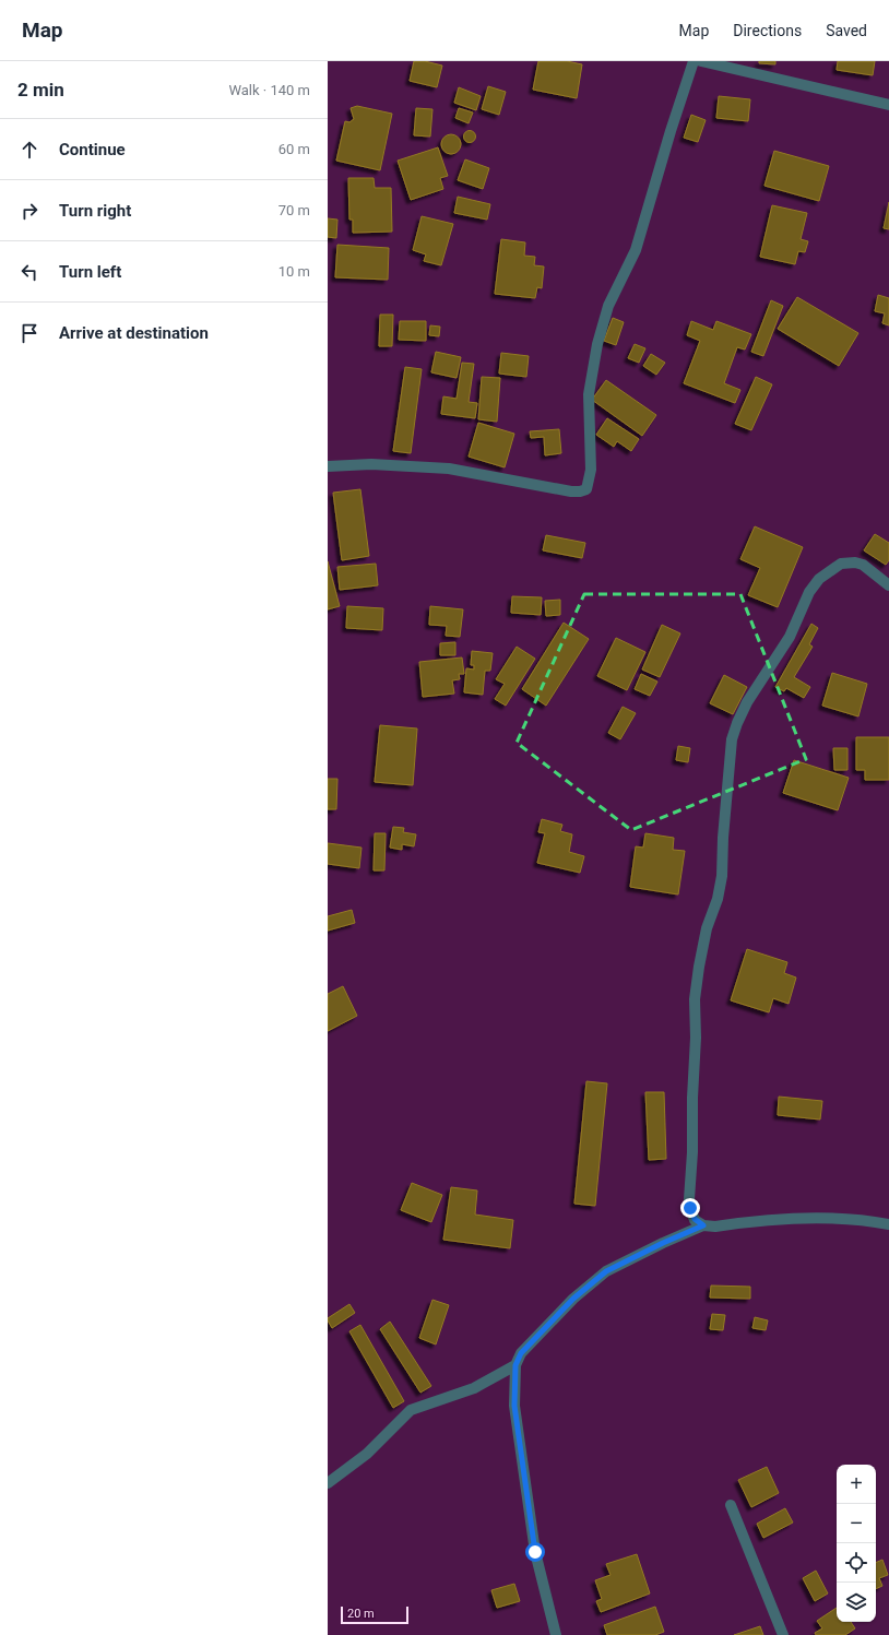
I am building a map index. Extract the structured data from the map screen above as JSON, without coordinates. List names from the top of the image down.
{
  "scale_bar": "20 m",
  "page": {
    "header": "Map",
    "nav": ["Map", "Directions", "Saved"],
    "heading": ["2 min", "Walk · 140 m"],
    "list": [
      ["Continue", "60 m"],
      ["Turn right", "70 m"],
      ["Turn left", "10 m"],
      "Arrive at destination"
    ],
    "map_buttons": ["+", "−"],
    "scale": "20 m"
  }
}
